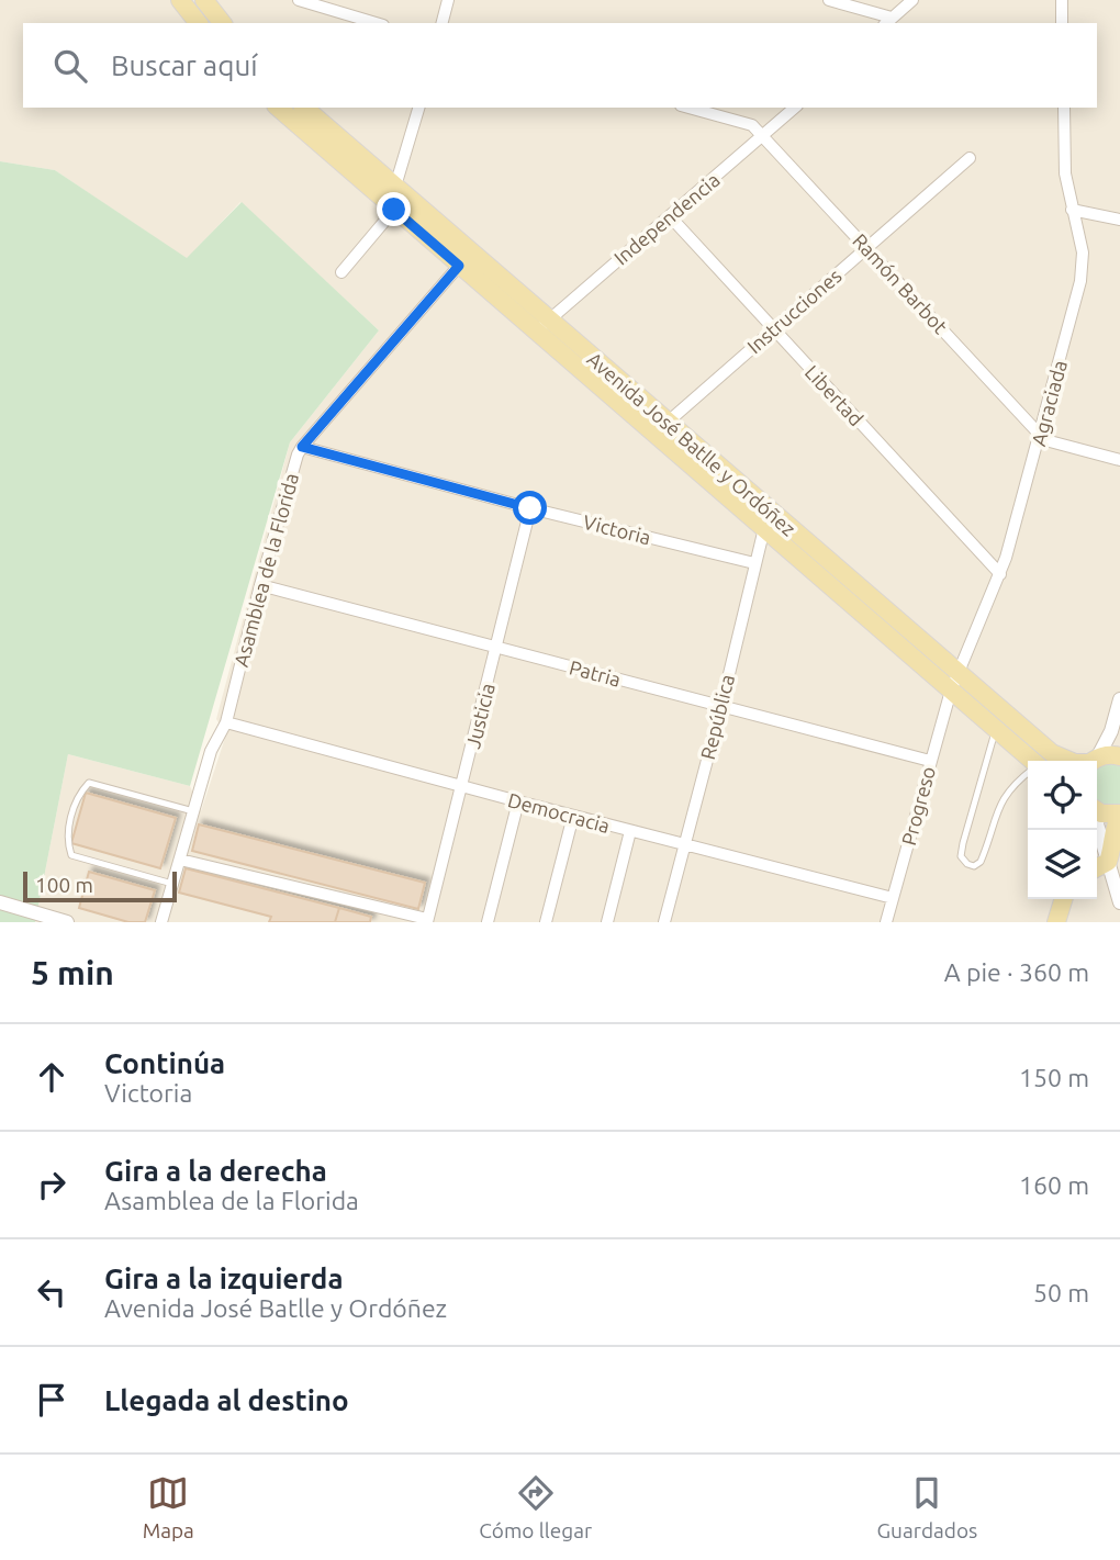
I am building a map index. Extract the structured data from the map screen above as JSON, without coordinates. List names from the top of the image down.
{
  "streets": {
    "main road": ["Avenida José Batlle y Ordóñez"],
    "street": [
      "Independencia",
      "Ramón Barbot",
      "Instrucciones",
      "Libertad",
      "Agraciada",
      "Victoria",
      "Asamblea de la Florida",
      "Patria",
      "Justicia",
      "República",
      "Progreso",
      "Democracia"
    ]
  },
  "crossings": [
    ["Independencia", "Ramón Barbot"],
    ["Independencia", "Libertad"],
    ["Independencia", "Avenida José Batlle y Ordóñez"],
    ["Ramón Barbot", "Instrucciones"],
    ["Ramón Barbot", "Agraciada"],
    ["Instrucciones", "Libertad"],
    ["Instrucciones", "Avenida José Batlle y Ordóñez"],
    ["Libertad", "Agraciada"],
    ["Agraciada", "Avenida José Batlle y Ordóñez"],
    ["Agraciada", "Progreso"],
    ["Avenida José Batlle y Ordóñez", "Asamblea de la Florida"],
    ["Avenida José Batlle y Ordóñez", "República"],
    ["Avenida José Batlle y Ordóñez", "Progreso"],
    ["Victoria", "Asamblea de la Florida"],
    ["Victoria", "Justicia"],
    ["Victoria", "República"],
    ["Asamblea de la Florida", "Patria"],
    ["Asamblea de la Florida", "Democracia"],
    ["Patria", "Justicia"],
    ["Patria", "República"],
    ["Patria", "Progreso"],
    ["Justicia", "Democracia"],
    ["República", "Democracia"],
    ["Progreso", "Democracia"]
  ],
  "scale_bar": "100 m",
  "page": {
    "search": "Buscar aquí",
    "scale": "100 m",
    "heading": ["5 min", "A pie · 360 m"],
    "list": [
      ["Continúa", "Victoria", "150 m"],
      ["Gira a la derecha", "Asamblea de la Florida", "160 m"],
      ["Gira a la izquierda", "Avenida José Batlle y Ordóñez", "50 m"],
      "Llegada al destino"
    ],
    "nav": ["Mapa", "Cómo llegar", "Guardados"]
  }
}
